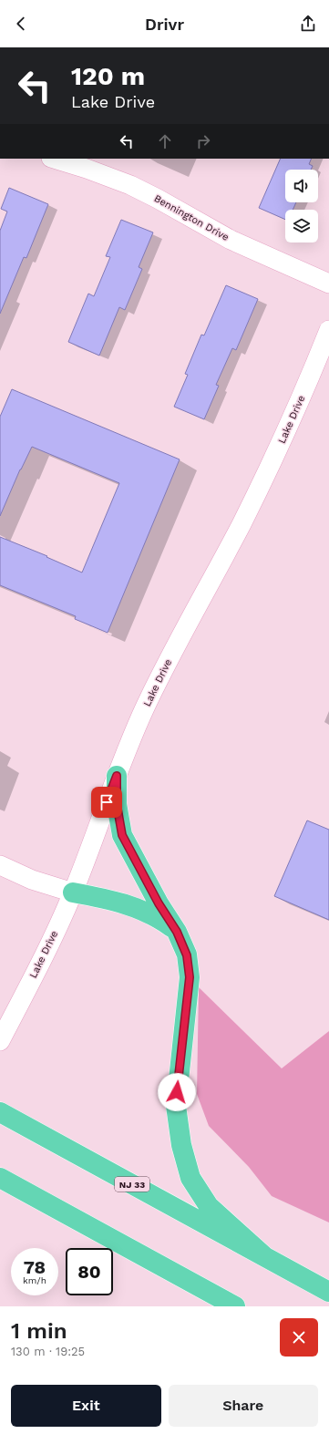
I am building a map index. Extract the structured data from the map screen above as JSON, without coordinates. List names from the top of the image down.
{
  "streets": {
    "highway": ["NJ 33"],
    "street": ["Bennington Drive", "Lake Drive"]
  },
  "page": {
    "header": "Drivr",
    "turn": ["120 m", "Lake Drive"],
    "speed": "78 km/h",
    "limit": "80",
    "heading": ["1 min", "130 m · 19:25"],
    "buttons": ["Exit", "Share"]
  }
}
